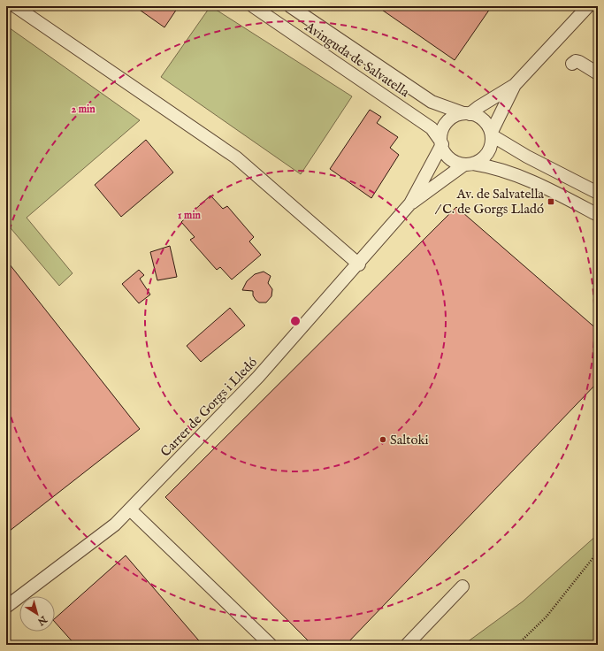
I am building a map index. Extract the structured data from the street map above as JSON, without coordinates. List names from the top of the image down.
{
  "streets": {
    "street": ["Avinguda de Salvatella", "Carrer de Gorgs i Lledó"]
  },
  "crossings": [
    ["Avinguda de Salvatella", "Carrer de Gorgs i Lledó"]
  ],
  "places": {
    "transit": ["Av. de Salvatella / C. de Gorgs Lladó"],
    "other": ["Saltoki"]
  },
  "north": "bottom right",
  "rings": ["2 min", "1 min"]
}
